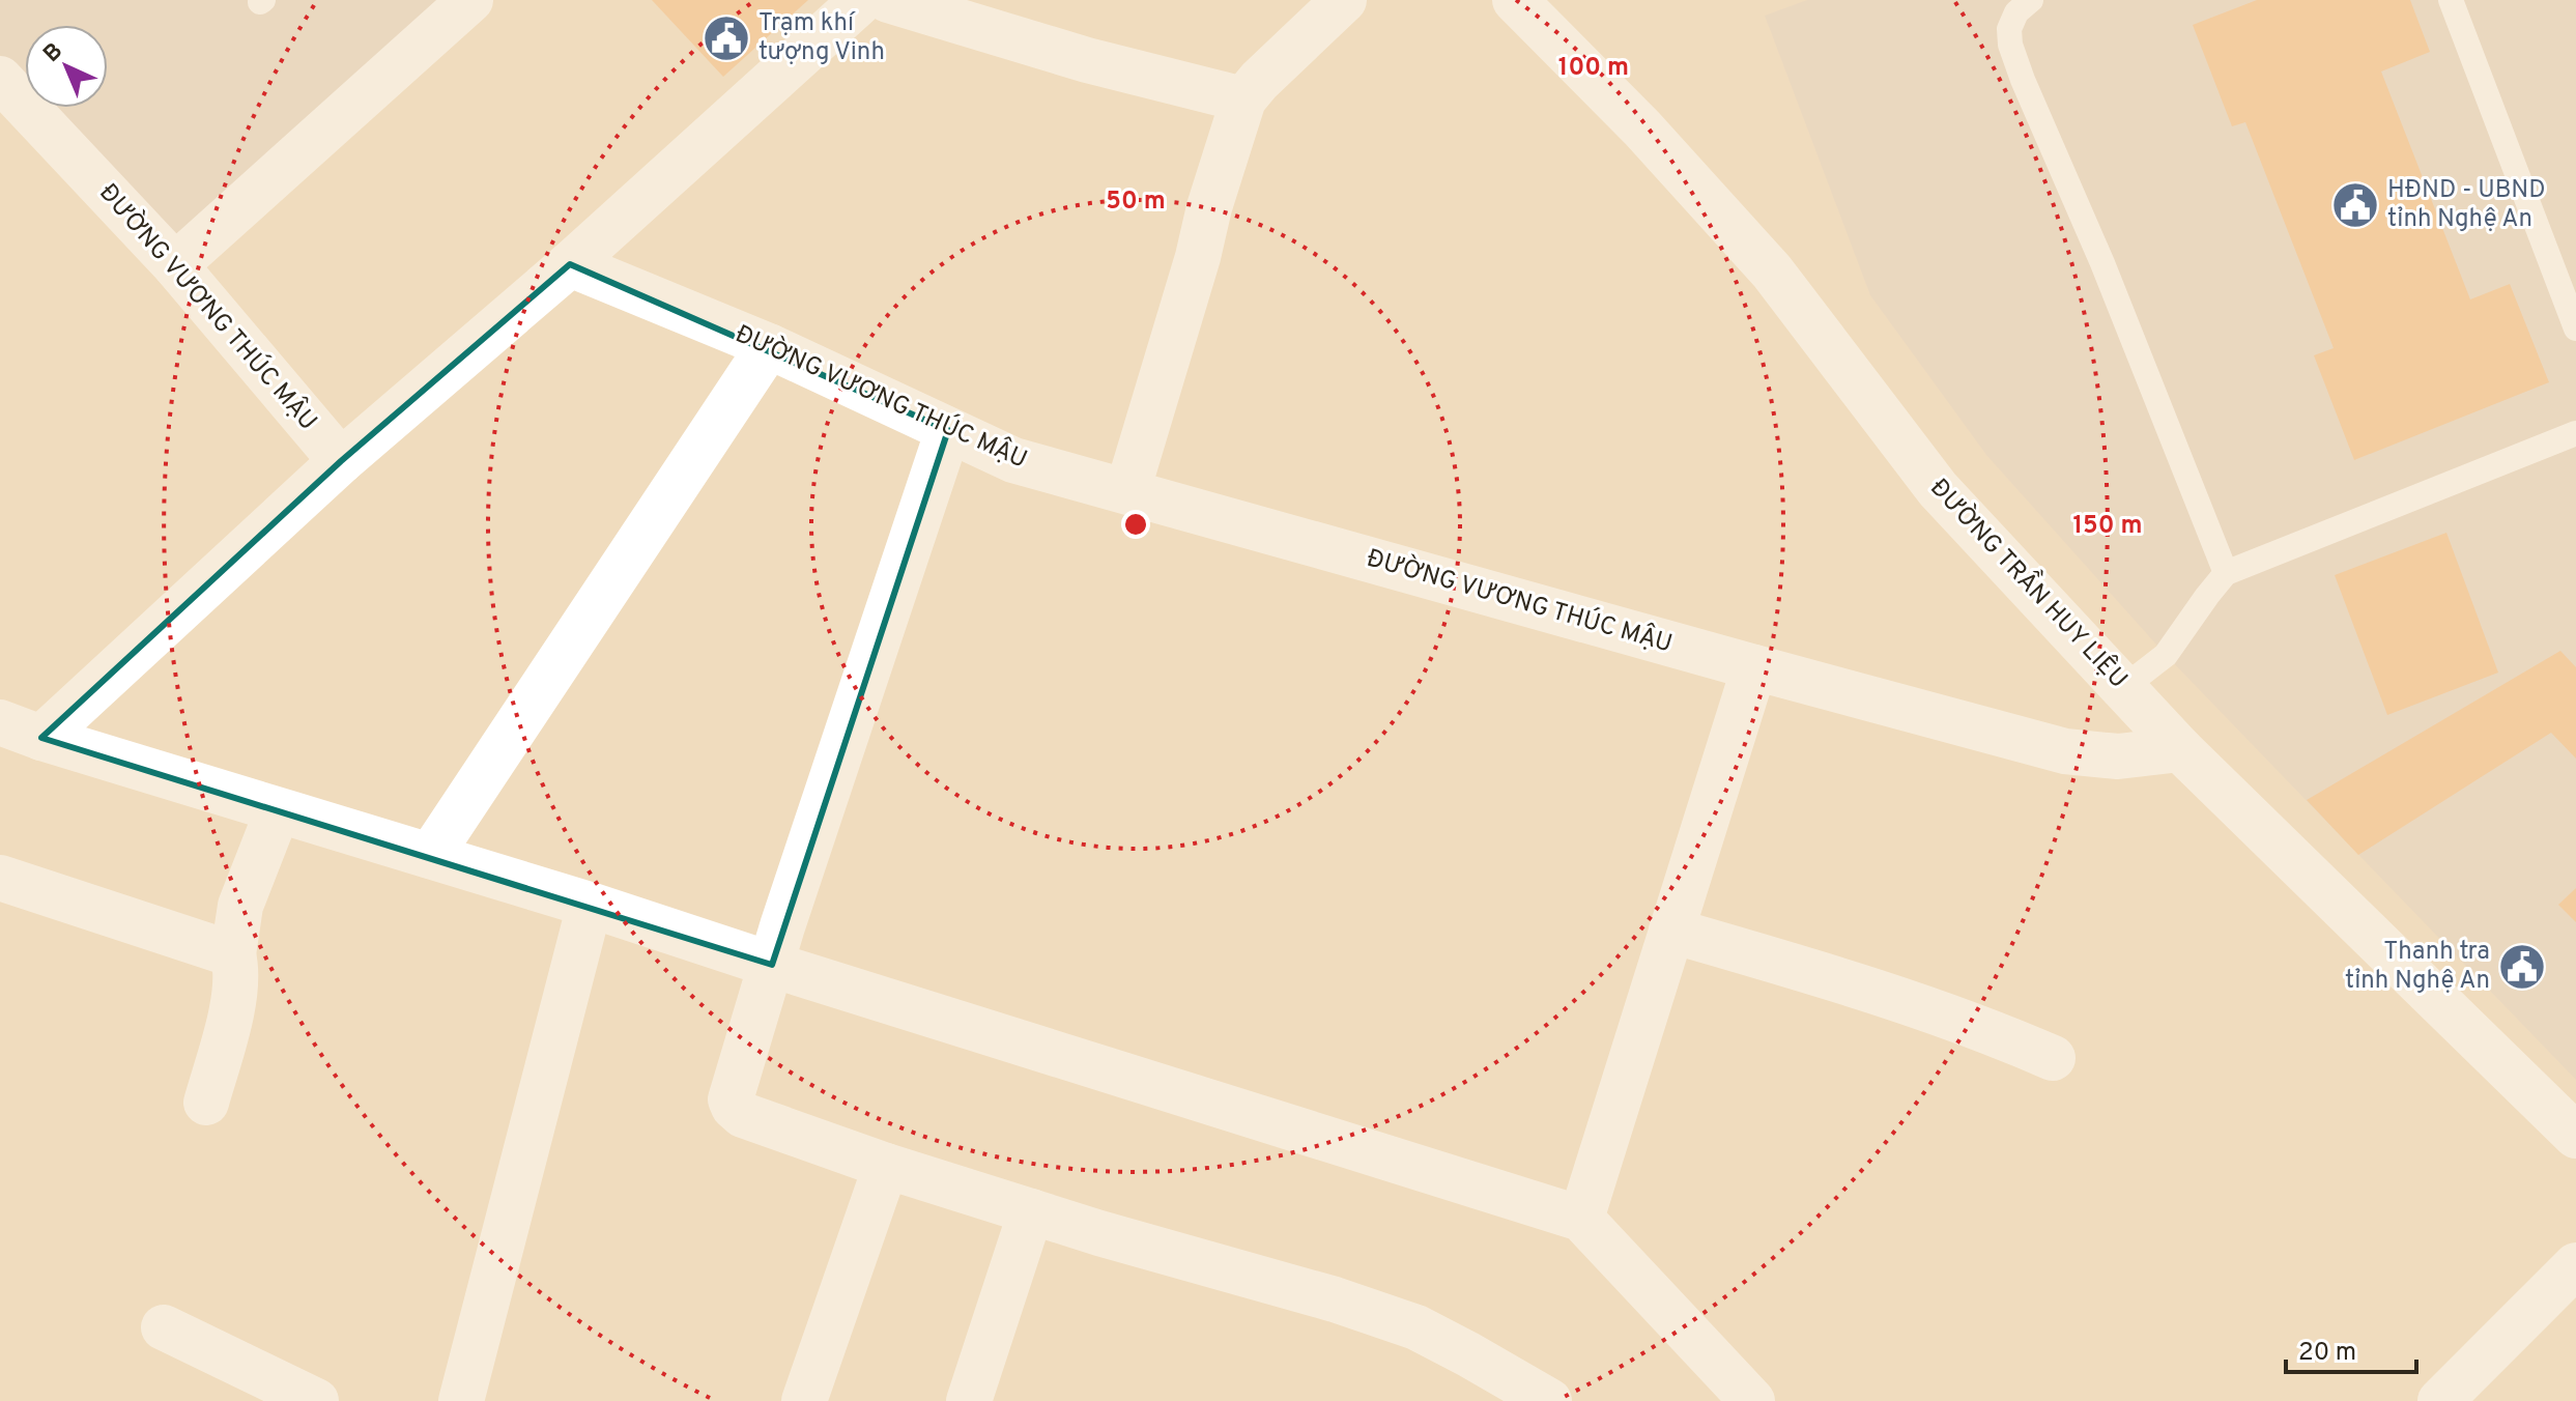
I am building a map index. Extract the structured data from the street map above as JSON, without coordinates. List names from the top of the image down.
{
  "streets": {
    "street": ["ĐƯỜNG VƯƠNG THÚC MẬU", "ĐƯỜNG TRẦN HUY LIỆU"]
  },
  "crossings": [
    ["ĐƯỜNG VƯƠNG THÚC MẬU", "ĐƯỜNG TRẦN HUY LIỆU"]
  ],
  "places": {
    "public building": ["Trạm khí tượng Vinh", "HĐND - UBND tỉnh Nghệ An", "Thanh tra tỉnh Nghệ An"]
  },
  "scale_bar": "20 m",
  "north": "top left",
  "rings": ["100 m", "50 m", "150 m"]
}
